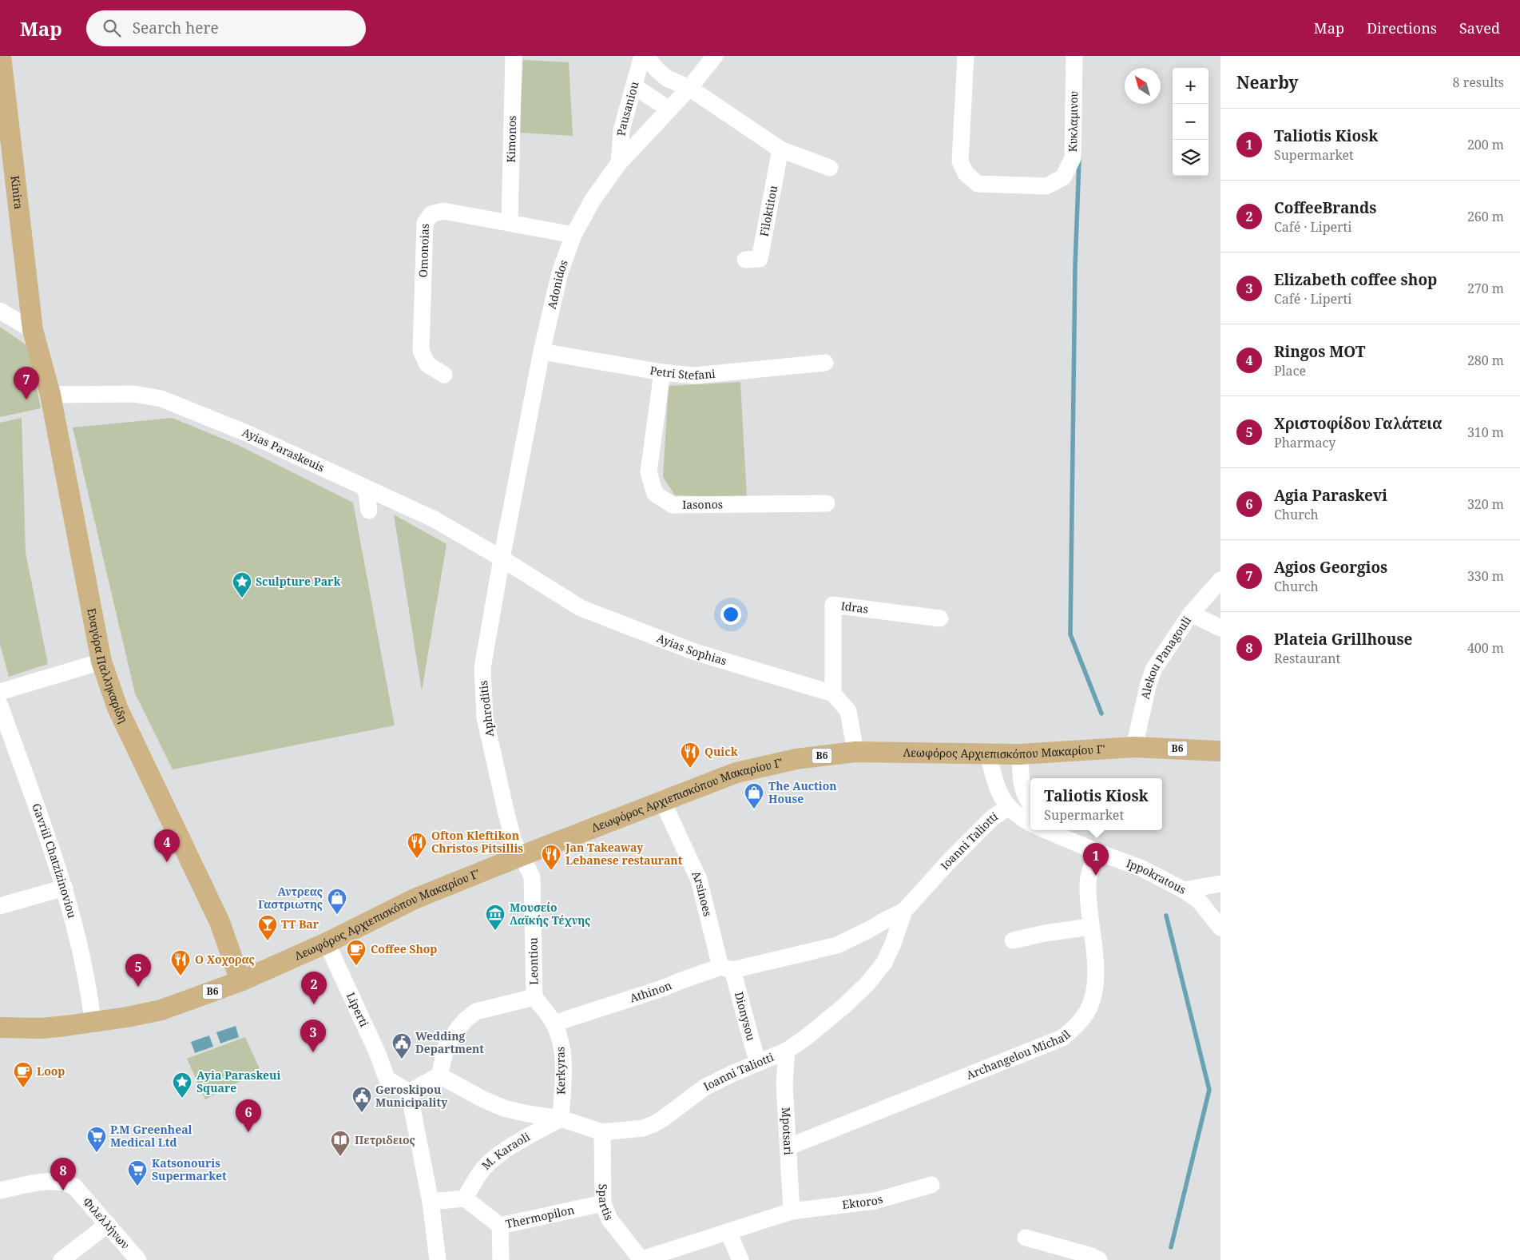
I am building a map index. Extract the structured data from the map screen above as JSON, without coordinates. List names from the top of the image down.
{
  "streets": {
    "main road": [
      "Kinira",
      "Ευαγόρα Παλληκαρίδη",
      "B6",
      "Λεωφόρος Αρχιεπισκόπου Μακαρίου Γ'"
    ],
    "street": [
      "Pausaniou",
      "Κυκλαμινου",
      "Kimonos",
      "Filoktitou",
      "Omonoias",
      "Adonidos",
      "Petri Stefani",
      "Ayias Paraskeuis",
      "Iasonos",
      "Idras",
      "Ayias Sophias",
      "Alekou Panagouli",
      "Aphroditis",
      "Ioanni Taliotti",
      "Gavriil Chatzizinoviou",
      "Ippokratous",
      "Arsinoes",
      "Leontiou",
      "Athinon",
      "Liperti",
      "Dionysou",
      "Archangelou Michail",
      "Kerkyras",
      "Mpotsari",
      "M. Karaoli",
      "Spartis",
      "Ektoros",
      "Thermopilon",
      "Φιλελλήνων"
    ]
  },
  "crossings": [
    ["Pausaniou", "Adonidos"],
    ["Kimonos", "Omonoias"],
    ["Kinira", "Ευαγόρα Παλληκαρίδη"],
    ["Omonoias", "Adonidos"],
    ["Adonidos", "Petri Stefani"],
    ["Adonidos", "Ayias Paraskeuis"],
    ["Adonidos", "Ayias Sophias"],
    ["Adonidos", "Aphroditis"],
    ["Petri Stefani", "Iasonos"],
    ["Ayias Paraskeuis", "Ayias Sophias"],
    ["Ayias Paraskeuis", "Ευαγόρα Παλληκαρίδη"],
    ["Ayias Paraskeuis", "Aphroditis"],
    ["Idras", "Ayias Sophias"],
    ["Ayias Sophias", "Aphroditis"],
    ["Alekou Panagouli", "Λεωφόρος Αρχιεπισκόπου Μακαρίου Γ'"],
    ["Ευαγόρα Παλληκαρίδη", "Λεωφόρος Αρχιεπισκόπου Μακαρίου Γ'"],
    ["Aphroditis", "Λεωφόρος Αρχιεπισκόπου Μακαρίου Γ'"],
    ["Aphroditis", "Leontiou"],
    ["Λεωφόρος Αρχιεπισκόπου Μακαρίου Γ'", "Gavriil Chatzizinoviou"],
    ["Λεωφόρος Αρχιεπισκόπου Μακαρίου Γ'", "Arsinoes"],
    ["Λεωφόρος Αρχιεπισκόπου Μακαρίου Γ'", "Leontiou"],
    ["Λεωφόρος Αρχιεπισκόπου Μακαρίου Γ'", "Liperti"],
    ["Ioanni Taliotti", "Athinon"],
    ["Ioanni Taliotti", "Dionysou"],
    ["Ioanni Taliotti", "Kerkyras"],
    ["Ioanni Taliotti", "Mpotsari"],
    ["Ioanni Taliotti", "M. Karaoli"],
    ["Ioanni Taliotti", "Spartis"],
    ["Ippokratous", "Archangelou Michail"],
    ["Arsinoes", "Athinon"],
    ["Arsinoes", "Dionysou"],
    ["Athinon", "Dionysou"],
    ["Athinon", "Kerkyras"],
    ["Archangelou Michail", "Mpotsari"],
    ["Kerkyras", "M. Karaoli"],
    ["Mpotsari", "Ektoros"],
    ["M. Karaoli", "Thermopilon"],
    ["Spartis", "Ektoros"],
    ["Spartis", "Thermopilon"]
  ],
  "places": {
    "place": ["Sculpture Park", "Ayia Paraskeui Square"],
    "restaurant": [
      "Quick",
      "Ofton Kleftikon Christos Pitsillis",
      "Jan Takeaway Lebanese restaurant",
      "Ο Χοχορας"
    ],
    "shop": ["The Auction House", "Αντρεας Γαστριωτης"],
    "museum": ["Μουσείο Λαϊκής Τέχνης"],
    "bar": ["TT Bar"],
    "cafe": ["Coffee Shop", "Loop"],
    "public building": ["Wedding Department", "Geroskipou Municipality"],
    "supermarket": ["P.M Greenheal Medical Ltd", "Katsonouris Supermarket"],
    "library": ["Πετριδειος"]
  },
  "north": "top left",
  "page": {
    "header": "Map",
    "search": "Search here",
    "nav": ["Map", "Directions", "Saved"],
    "heading": ["Nearby", "8 results"],
    "map_buttons": ["+", "−"],
    "list": [
      {
        "mark": "1",
        "name": "Taliotis Kiosk",
        "note": "Supermarket",
        "value": "200 m"
      },
      {
        "mark": "2",
        "name": "CoffeeBrands",
        "note": "Café · Liperti",
        "value": "260 m"
      },
      {
        "mark": "3",
        "name": "Elizabeth coffee shop",
        "note": "Café · Liperti",
        "value": "270 m"
      },
      {
        "mark": "4",
        "name": "Ringos MOT",
        "note": "Place",
        "value": "280 m"
      },
      {
        "mark": "5",
        "name": "Χριστοφίδου Γαλάτεια",
        "note": "Pharmacy",
        "value": "310 m"
      },
      {
        "mark": "6",
        "name": "Agia Paraskevi",
        "note": "Church",
        "value": "320 m"
      },
      {
        "mark": "7",
        "name": "Agios Georgios",
        "note": "Church",
        "value": "330 m"
      },
      {
        "mark": "8",
        "name": "Plateia Grillhouse",
        "note": "Restaurant",
        "value": "400 m"
      }
    ],
    "pins": [
      "7",
      "4",
      "1",
      "5",
      "2",
      "3",
      "6",
      "8"
    ],
    "popup": ["Taliotis Kiosk", "Supermarket"]
  }
}
